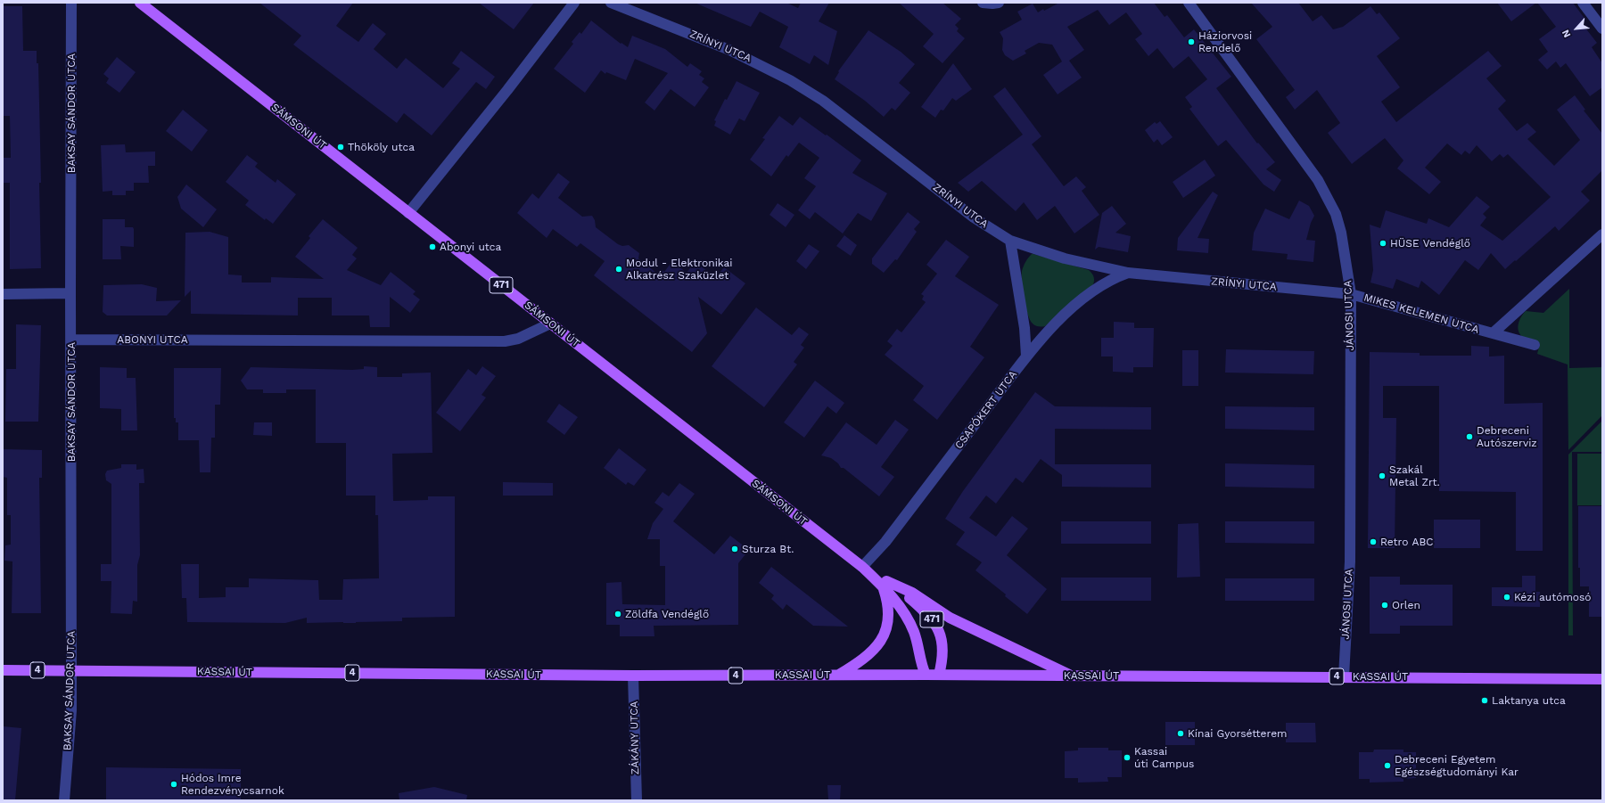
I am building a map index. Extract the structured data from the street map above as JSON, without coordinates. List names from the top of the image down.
{
  "streets": {
    "main road": [
      "SÁMSONI ÚT",
      "471",
      "4",
      "KASSAI ÚT"
    ],
    "street": [
      "ZRÍNYI UTCA",
      "BAKSAY SÁNDOR UTCA",
      "MIKES KELEMEN UTCA",
      "JÁNOSI UTCA",
      "ABONYI UTCA",
      "CSAPÓKERT UTCA",
      "ZÁKÁNY UTCA"
    ]
  },
  "crossings": [
    ["ZRÍNYI UTCA", "MIKES KELEMEN UTCA"],
    ["ZRÍNYI UTCA", "JÁNOSI UTCA"],
    ["ZRÍNYI UTCA", "CSAPÓKERT UTCA"],
    ["BAKSAY SÁNDOR UTCA", "ABONYI UTCA"],
    ["BAKSAY SÁNDOR UTCA", "KASSAI ÚT"],
    ["SÁMSONI ÚT", "ABONYI UTCA"],
    ["SÁMSONI ÚT", "CSAPÓKERT UTCA"],
    ["SÁMSONI ÚT", "KASSAI ÚT"],
    ["MIKES KELEMEN UTCA", "JÁNOSI UTCA"],
    ["JÁNOSI UTCA", "KASSAI ÚT"],
    ["KASSAI ÚT", "ZÁKÁNY UTCA"]
  ],
  "places": [
    "Háziorvosi Rendelő",
    "Thököly utca",
    "HÜSE Vendéglő",
    "Abonyi utca",
    "Modul - Elektronikai Alkatrész Szaküzlet",
    "Debreceni Autószerviz",
    "Szakál Metal Zrt.",
    "Retro ABC",
    "Sturza Bt.",
    "Kézi autómosó",
    "Orlen",
    "Zöldfa Vendéglő",
    "Laktanya utca",
    "Kínai Gyorsétterem",
    "Kassai úti Campus",
    "Debreceni Egyetem Egészségtudományi Kar",
    "Hódos Imre Rendezvénycsarnok"
  ],
  "north": "bottom left"
}
